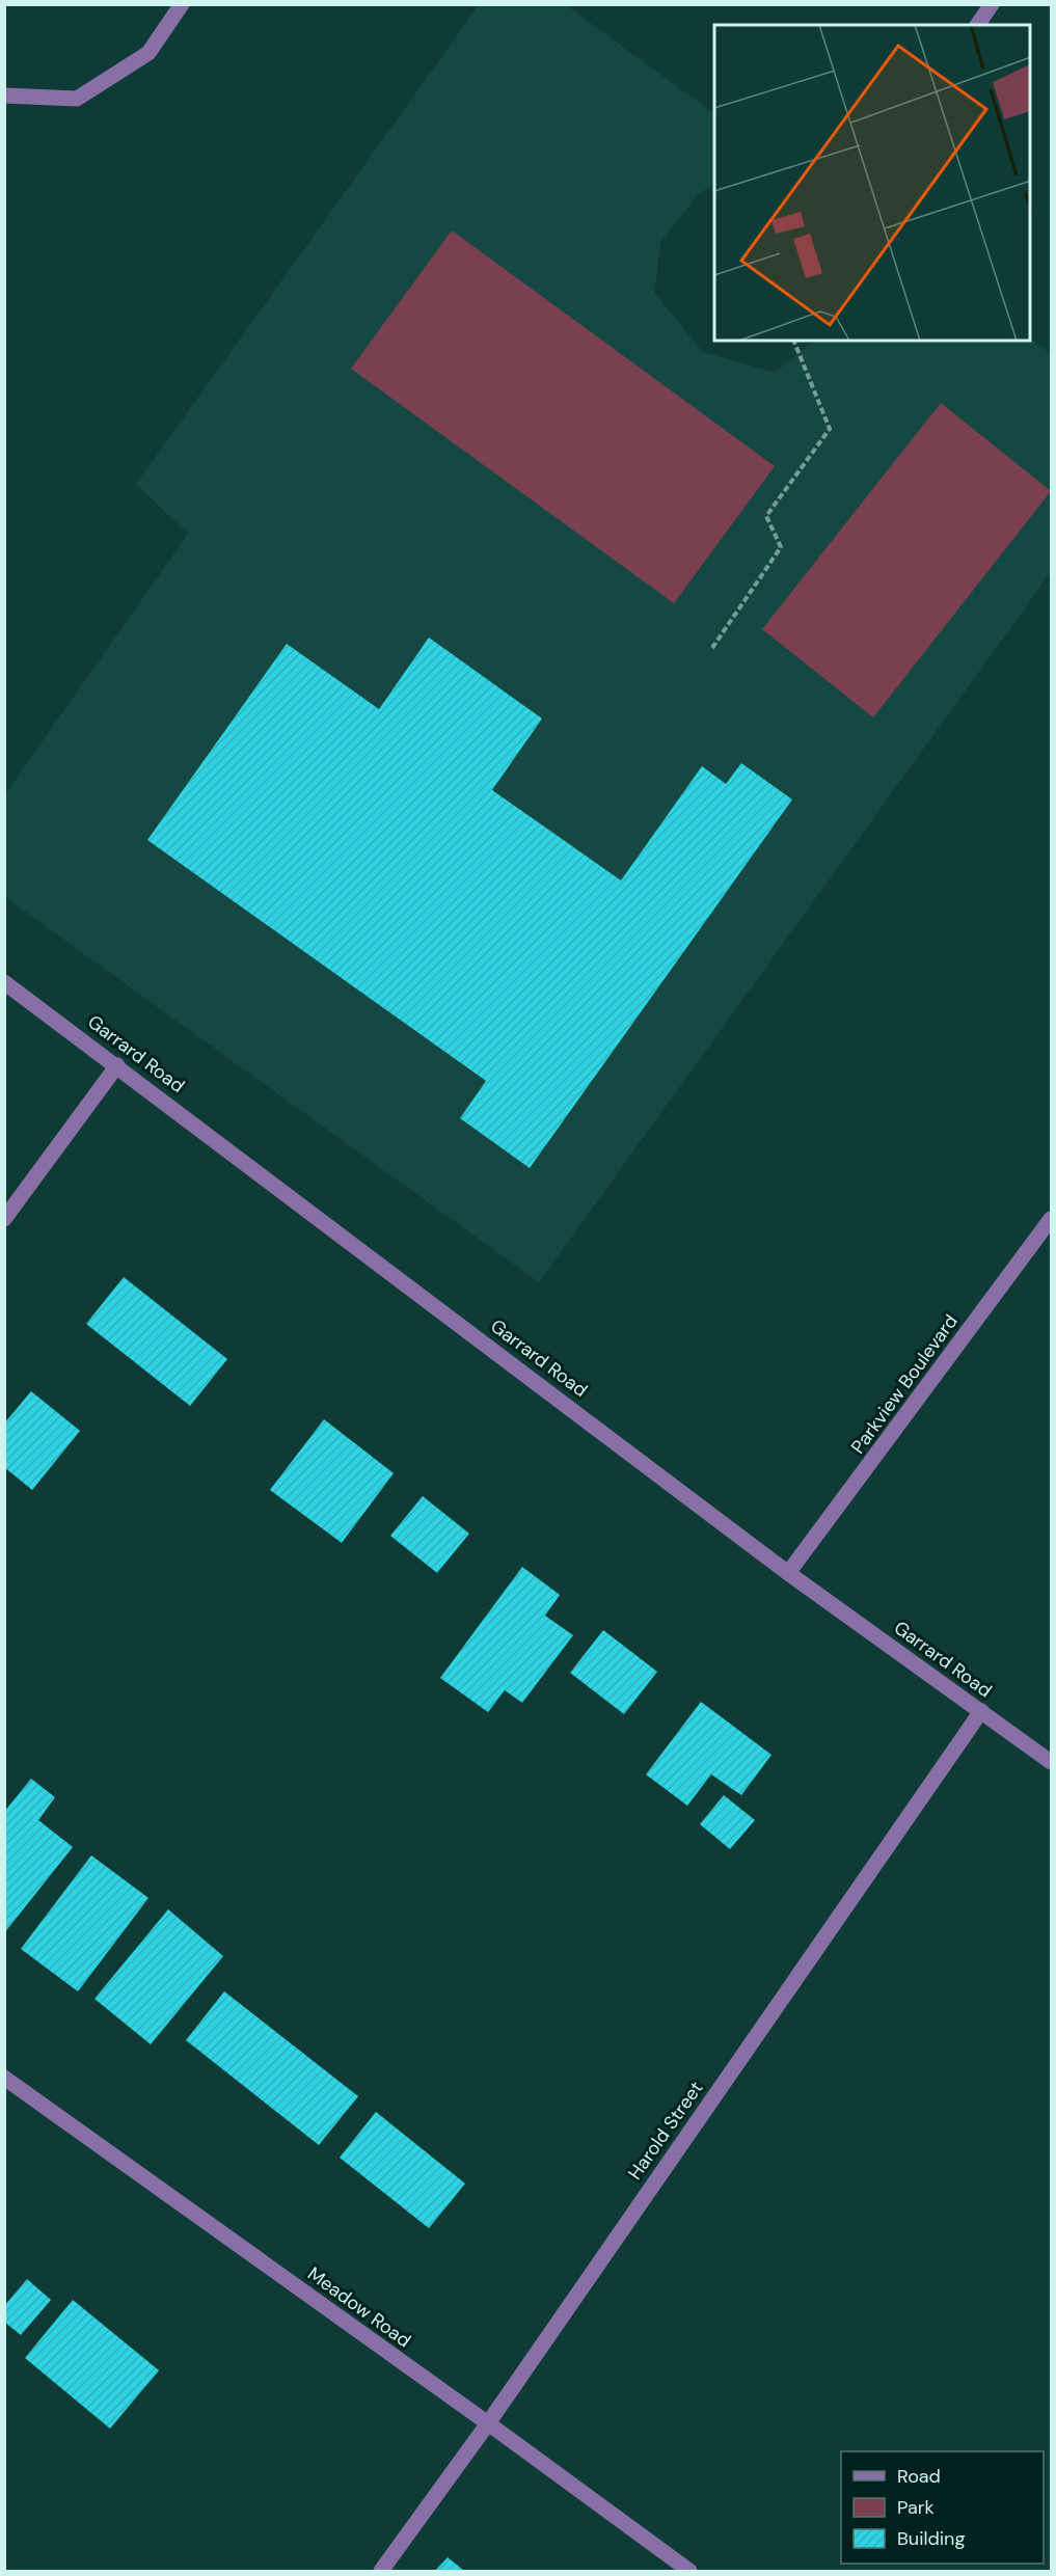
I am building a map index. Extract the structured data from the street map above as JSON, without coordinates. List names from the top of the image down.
{
  "streets": {
    "street": [
      "Garrard Road",
      "Parkview Boulevard",
      "Harold Street",
      "Meadow Road"
    ]
  },
  "crossings": [
    ["Garrard Road", "Parkview Boulevard"],
    ["Garrard Road", "Harold Street"],
    ["Harold Street", "Meadow Road"]
  ],
  "legend": ["Road", "Park", "Building"]
}
